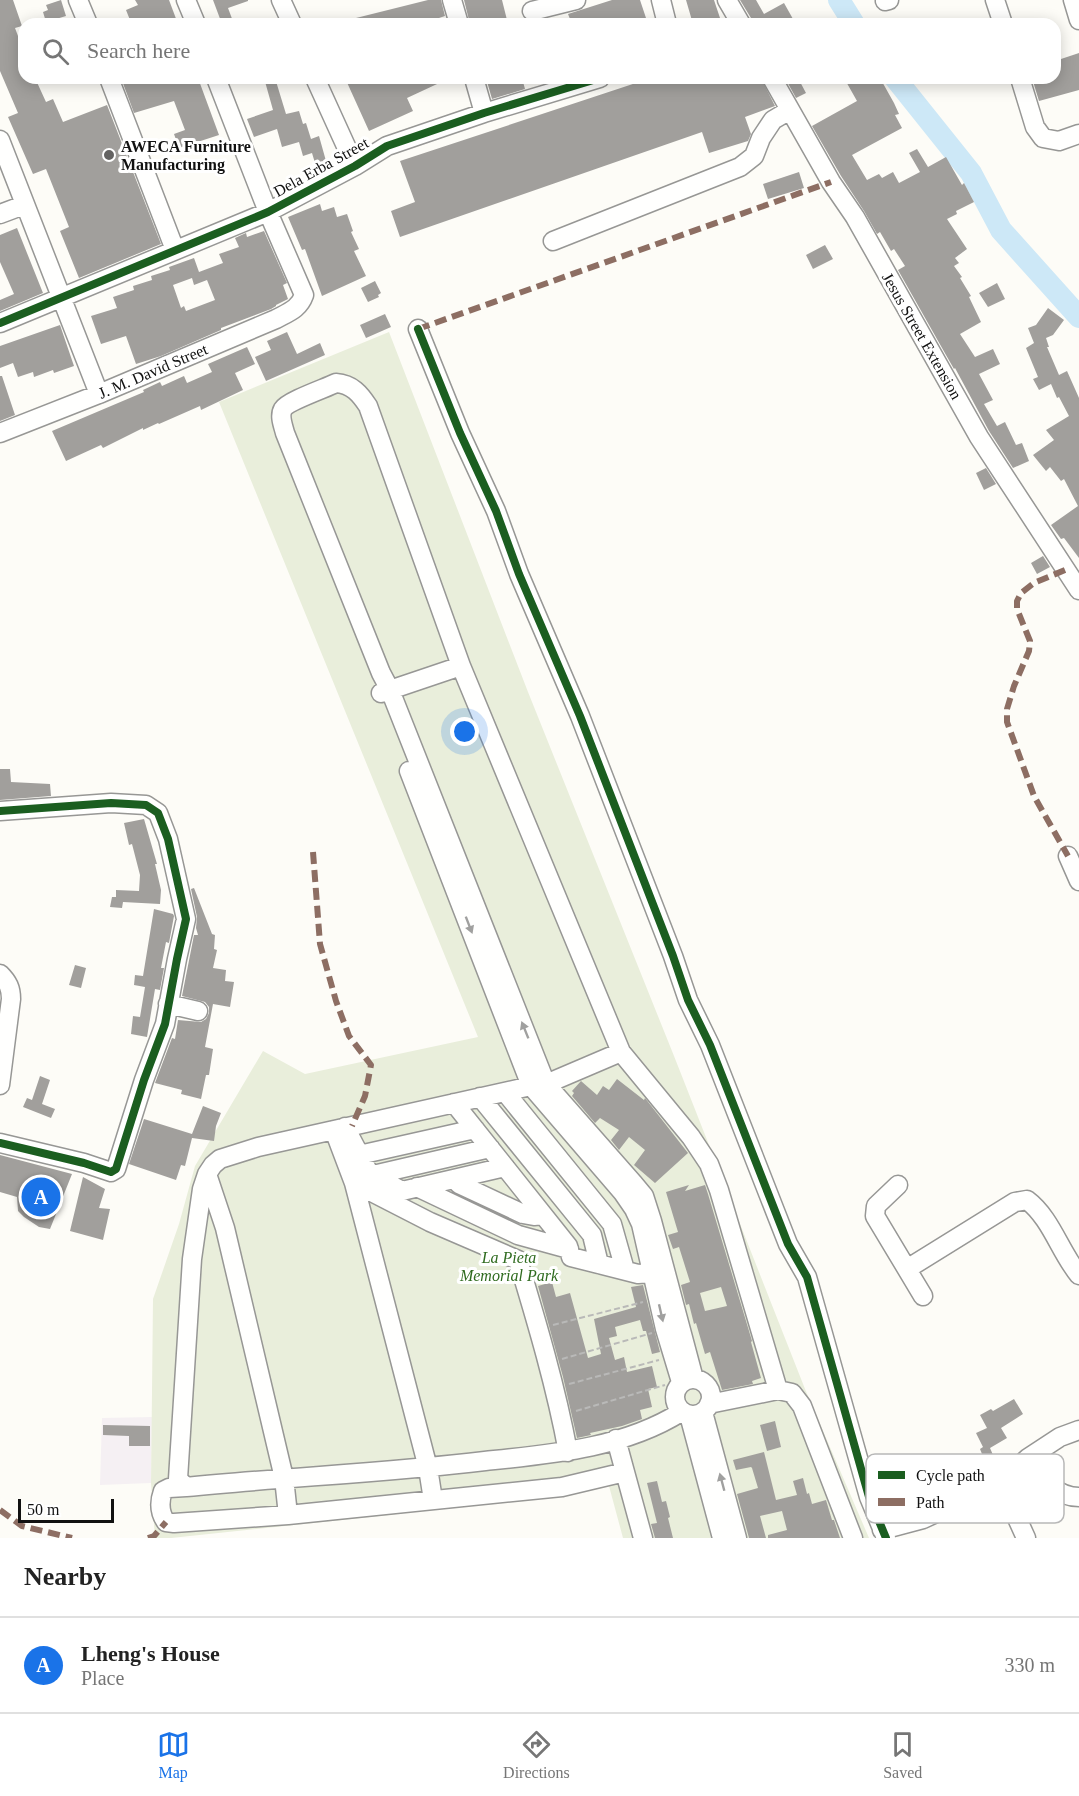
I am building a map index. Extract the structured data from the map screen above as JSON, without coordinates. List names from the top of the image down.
{
  "streets": {
    "street": ["Dela Erba Street", "Jesus Street Extension", "J. M. David Street"]
  },
  "crossings": [
    ["Dela Erba Street", "J. M. David Street"]
  ],
  "parks": ["La Pieta Memorial Park"],
  "places": ["AWECA Furniture Manufacturing"],
  "legend": ["Cycle path", "Path"],
  "scale_bar": "50 m",
  "page": {
    "search": "Search here",
    "pins": "A",
    "scale": "50 m",
    "heading": "Nearby",
    "list": [
      {
        "mark": "A",
        "name": "Lheng's House",
        "note": "Place",
        "value": "330 m"
      }
    ],
    "nav": ["Map", "Directions", "Saved"]
  }
}
